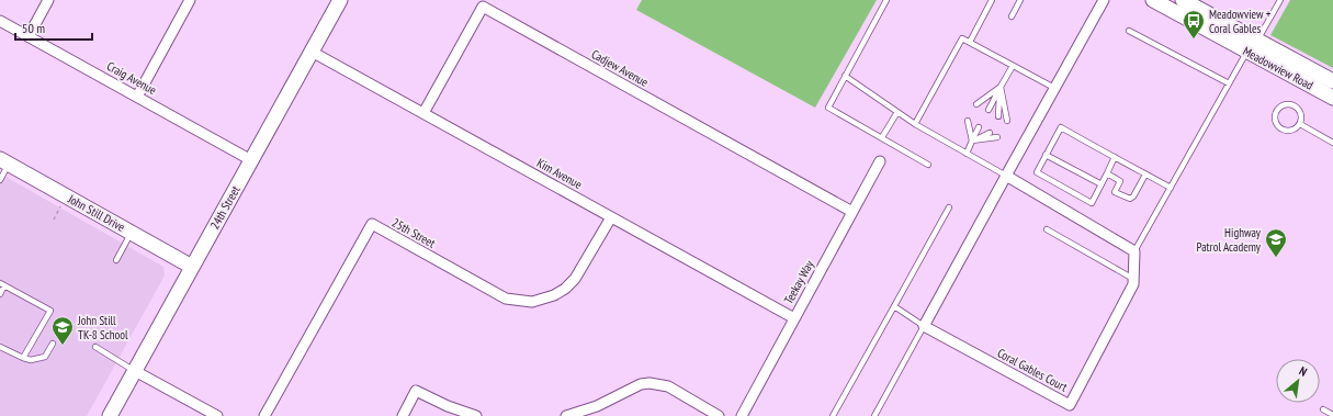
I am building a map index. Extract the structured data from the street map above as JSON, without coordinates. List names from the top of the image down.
{
  "streets": {
    "street": [
      "Cadjew Avenue",
      "Meadowview Road",
      "Craig Avenue",
      "Kim Avenue",
      "24th Street",
      "John Still Drive",
      "25th Street",
      "Teekay Way",
      "Coral Gables Court"
    ]
  },
  "crossings": [
    ["Cadjew Avenue", "Kim Avenue"],
    ["Cadjew Avenue", "Teekay Way"],
    ["Craig Avenue", "24th Street"],
    ["Kim Avenue", "24th Street"],
    ["Kim Avenue", "25th Street"],
    ["Kim Avenue", "Teekay Way"],
    ["24th Street", "John Still Drive"]
  ],
  "places": {
    "bus stop": ["Meadowview + Coral Gables"],
    "school or university": ["Highway Patrol Academy", "John Still TK-8 School"]
  },
  "scale_bar": "50 m",
  "north": "top right"
}
